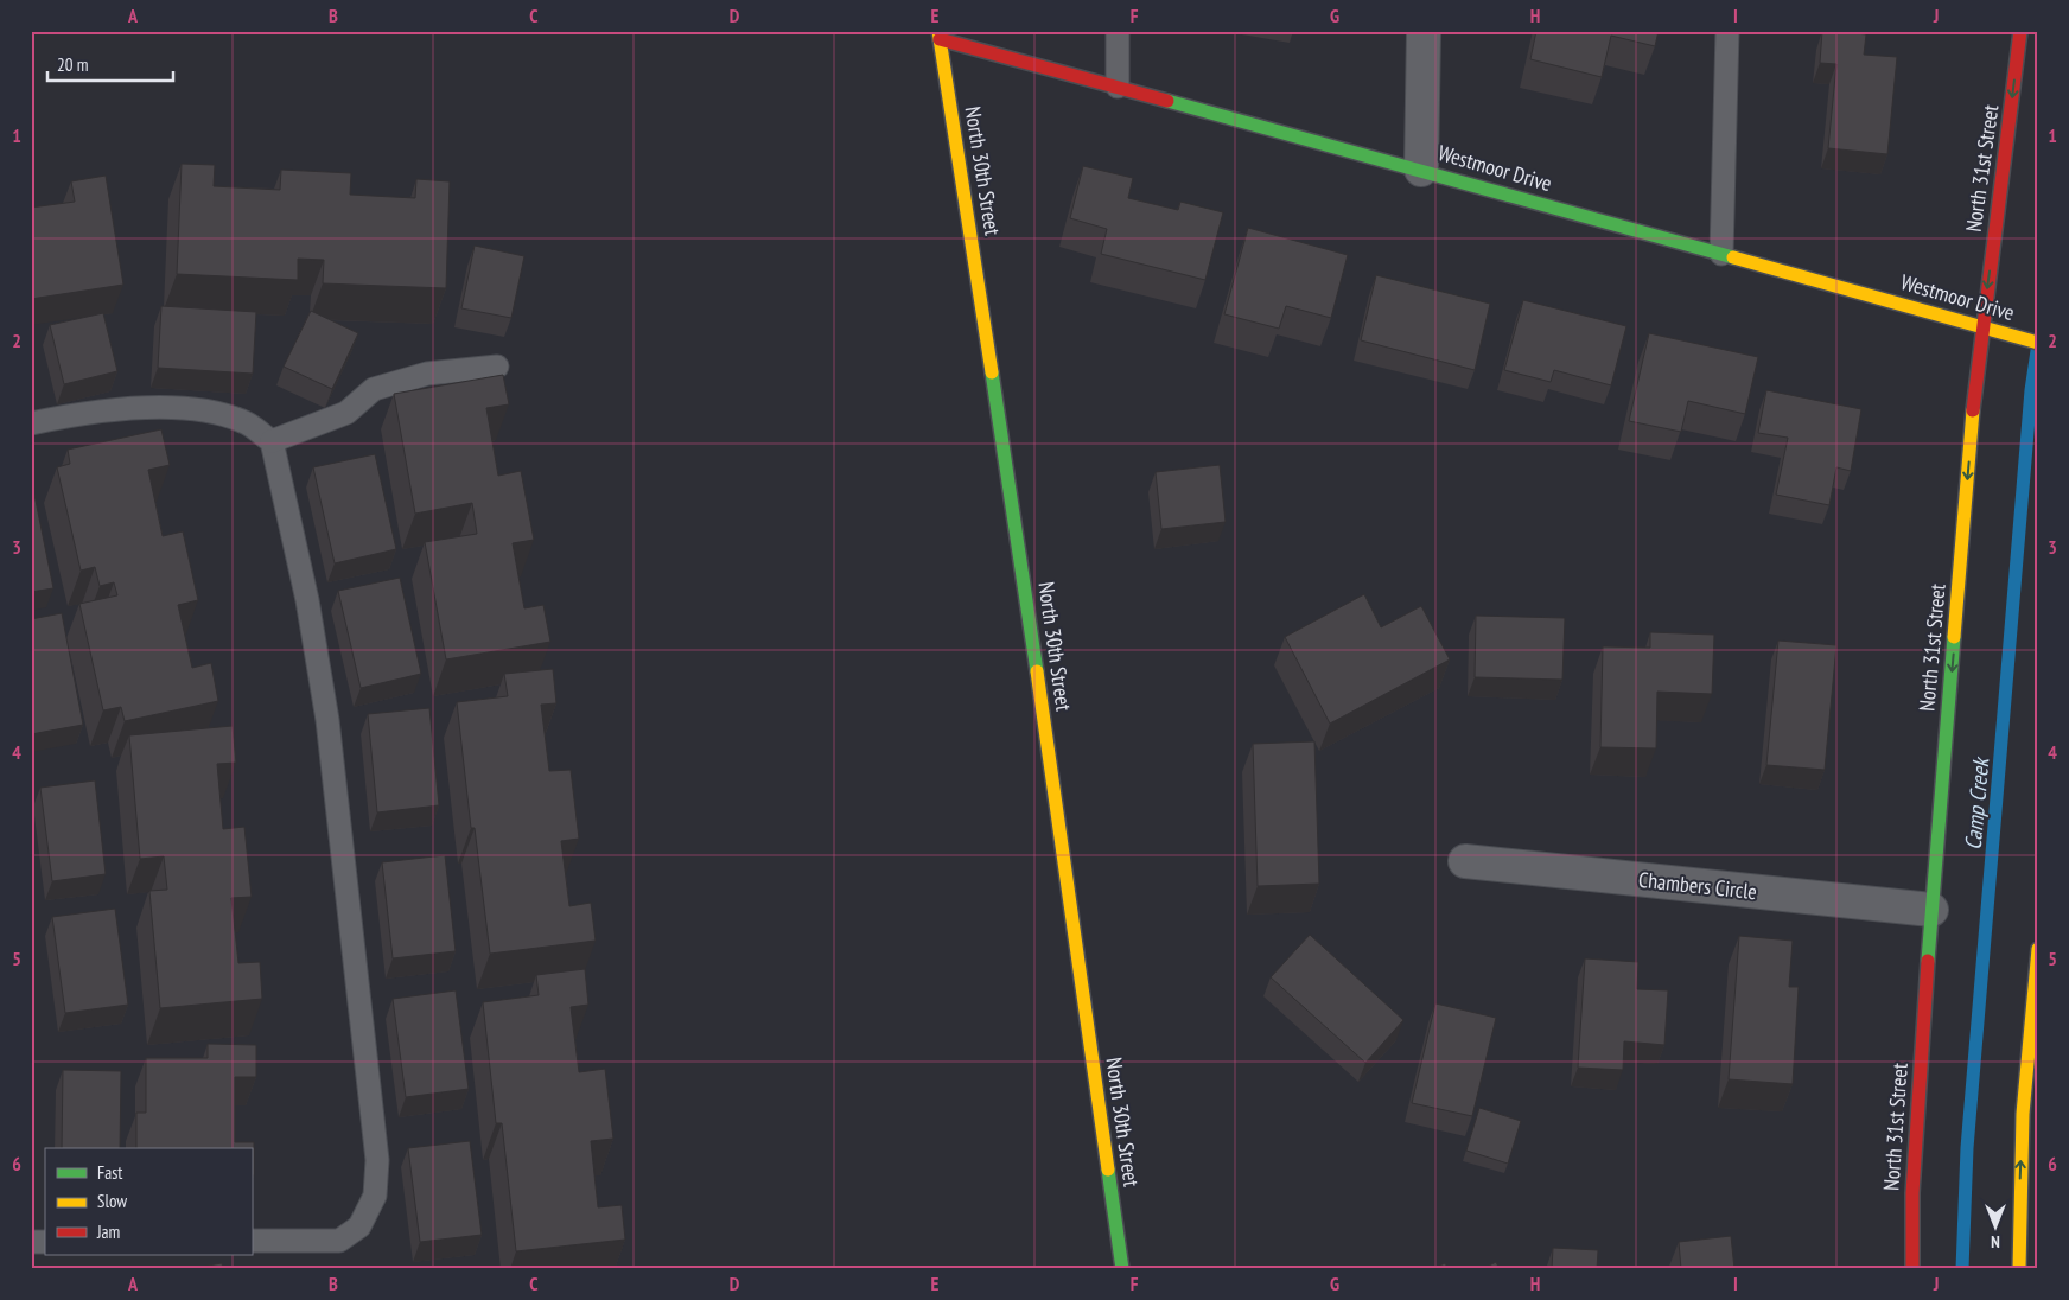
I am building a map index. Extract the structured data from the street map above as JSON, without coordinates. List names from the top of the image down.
{
  "streets": {
    "main road": ["Westmoor Drive", "North 31st Street", "North 30th Street"],
    "street": ["Chambers Circle"]
  },
  "crossings": [
    ["Westmoor Drive", "North 31st Street"],
    ["Westmoor Drive", "North 30th Street"],
    ["North 31st Street", "Chambers Circle"]
  ],
  "one_way": ["North 31st Street"],
  "water": ["Camp Creek"],
  "legend": ["Fast", "Slow", "Jam"],
  "scale_bar": "20 m",
  "north": "bottom",
  "grid": {
    "columns": [
      "A",
      "B",
      "C",
      "D",
      "E",
      "F",
      "G",
      "H",
      "I",
      "J"
    ],
    "rows": [
      "1",
      "2",
      "3",
      "4",
      "5",
      "6"
    ]
  }
}
